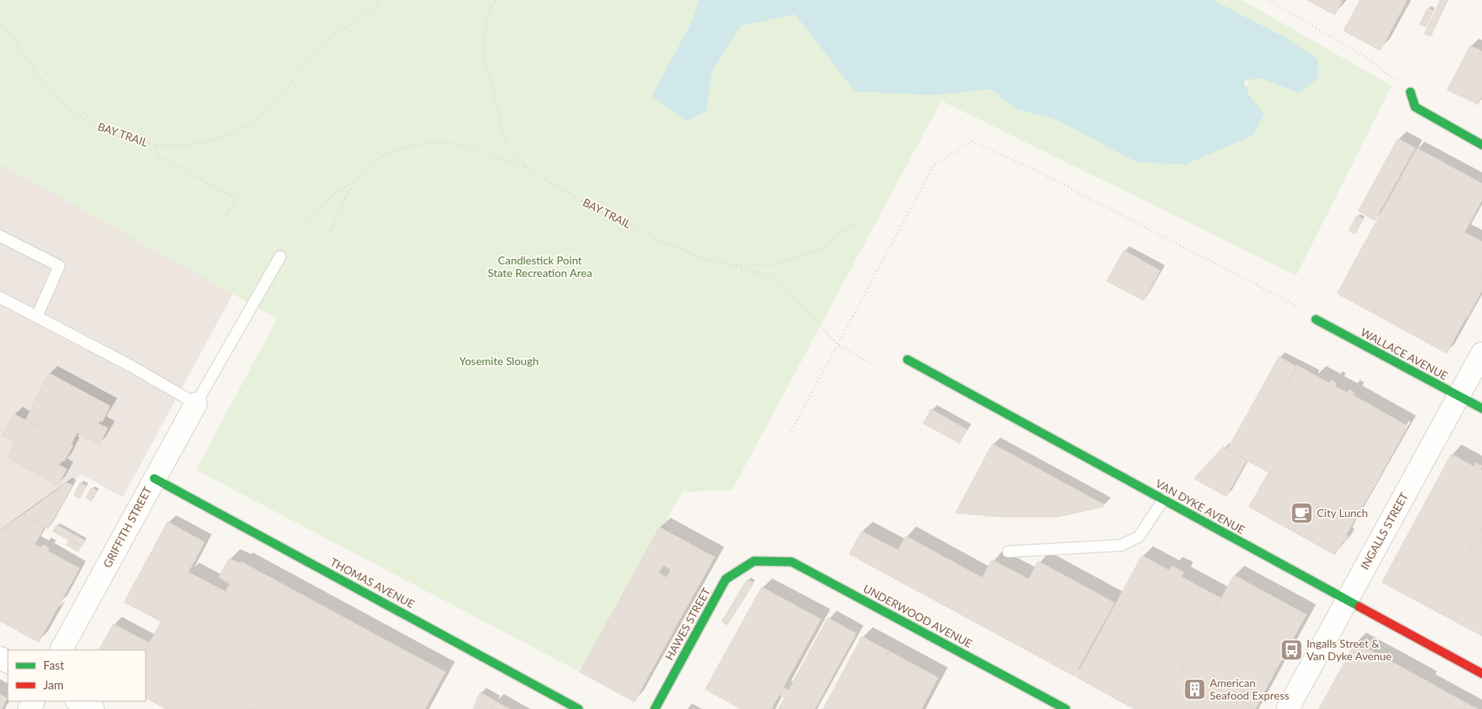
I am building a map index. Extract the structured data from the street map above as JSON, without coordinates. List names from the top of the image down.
{
  "streets": {
    "street": [
      "WALLACE AVENUE",
      "VAN DYKE AVENUE",
      "GRIFFITH STREET",
      "INGALLS STREET",
      "THOMAS AVENUE",
      "UNDERWOOD AVENUE",
      "HAWES STREET"
    ],
    "path": ["BAY TRAIL"]
  },
  "crossings": [
    ["WALLACE AVENUE", "INGALLS STREET"],
    ["VAN DYKE AVENUE", "INGALLS STREET"],
    ["GRIFFITH STREET", "THOMAS AVENUE"],
    ["UNDERWOOD AVENUE", "HAWES STREET"]
  ],
  "parks": ["Candlestick Point State Recreation Area", "Yosemite Slough"],
  "places": {
    "cafe": ["City Lunch"],
    "bus stop": ["Ingalls Street & Van Dyke Avenue"],
    "building": ["American Seafood Express"]
  },
  "legend": ["Fast", "Jam"]
}
